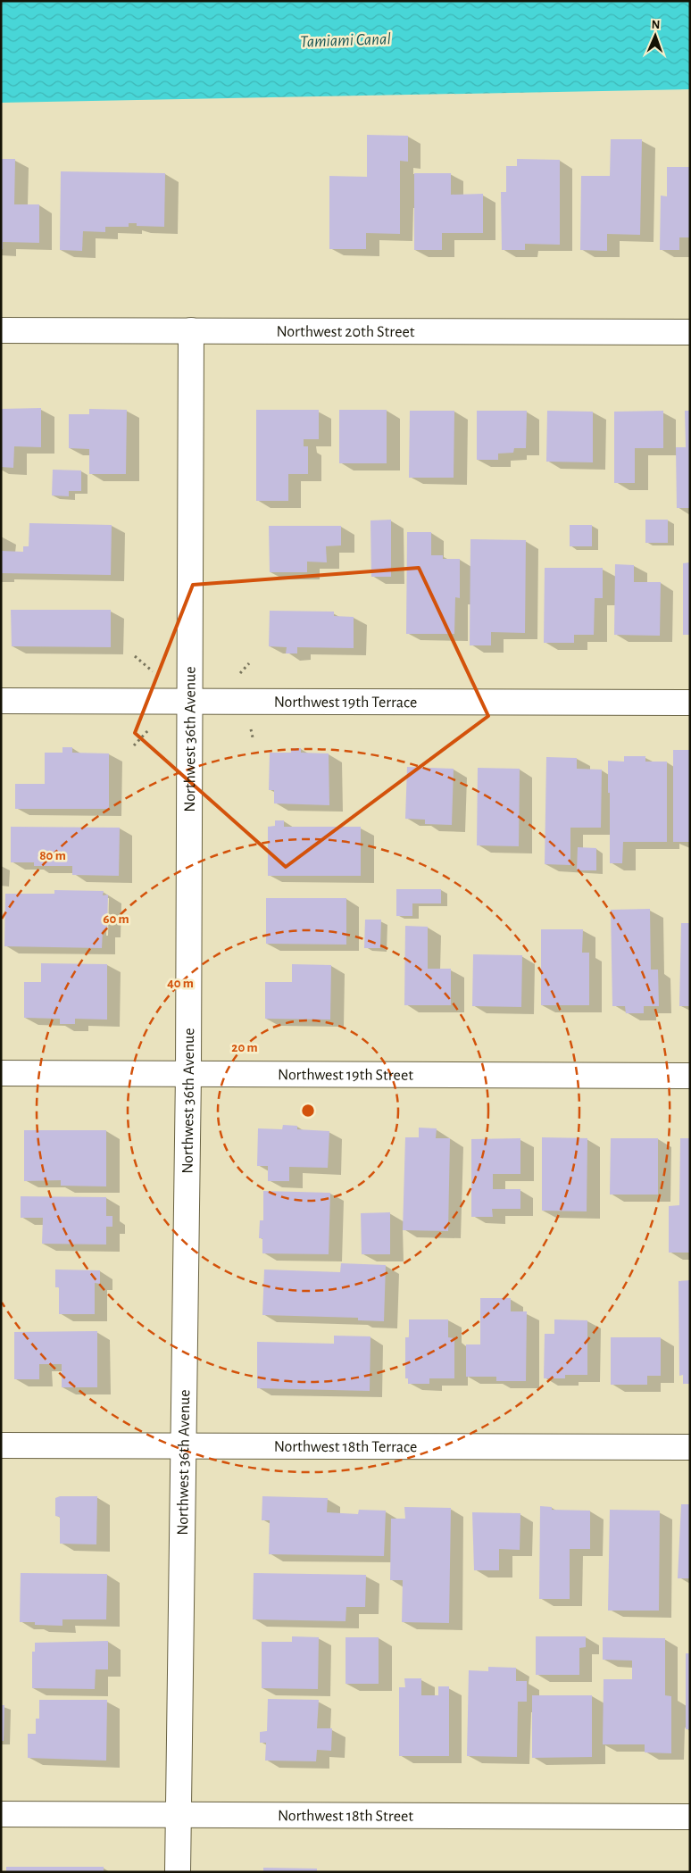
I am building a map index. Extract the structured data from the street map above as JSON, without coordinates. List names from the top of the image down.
{
  "streets": {
    "street": [
      "Northwest 20th Street",
      "Northwest 19th Terrace",
      "Northwest 36th Avenue",
      "Northwest 19th Street",
      "Northwest 18th Terrace",
      "Northwest 18th Street"
    ]
  },
  "crossings": [
    ["Northwest 20th Street", "Northwest 36th Avenue"],
    ["Northwest 19th Terrace", "Northwest 36th Avenue"],
    ["Northwest 36th Avenue", "Northwest 19th Street"],
    ["Northwest 36th Avenue", "Northwest 18th Terrace"],
    ["Northwest 36th Avenue", "Northwest 18th Street"]
  ],
  "water": ["Tamiami Canal"],
  "north": "top",
  "rings": [
    "80 m",
    "60 m",
    "40 m",
    "20 m"
  ]
}
